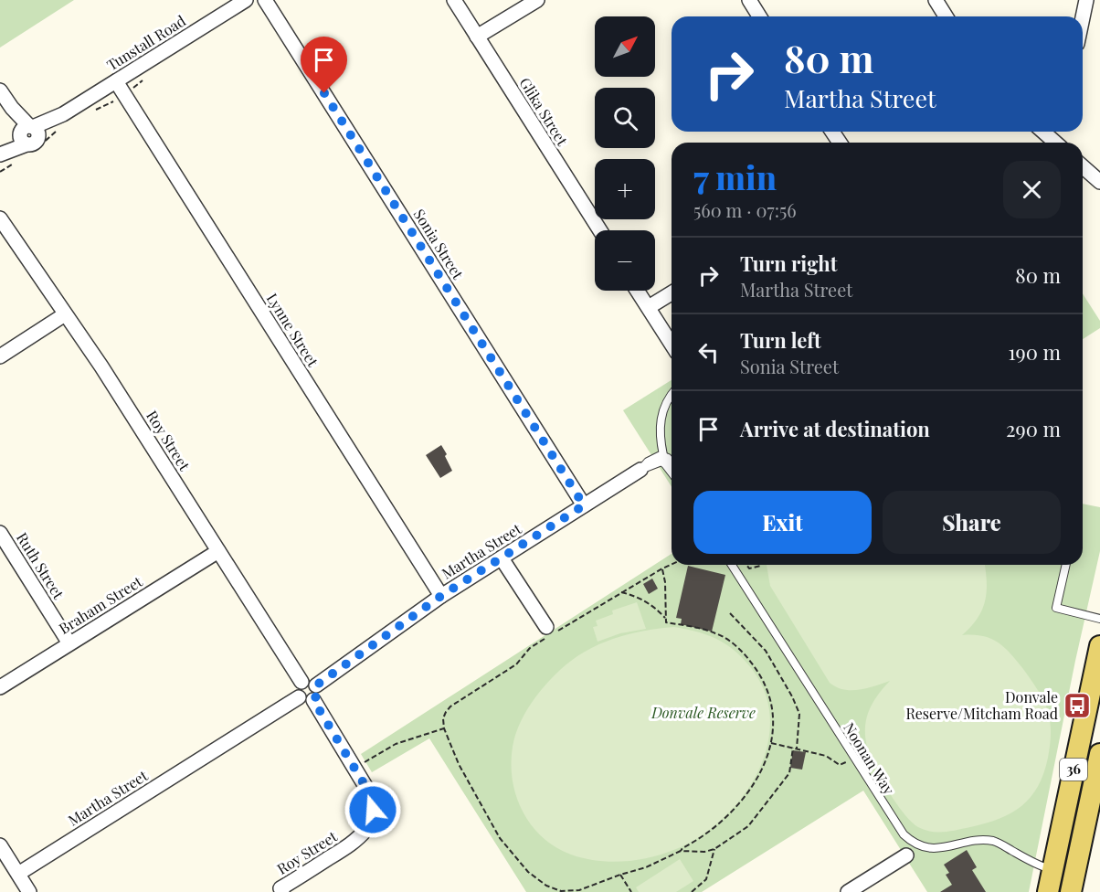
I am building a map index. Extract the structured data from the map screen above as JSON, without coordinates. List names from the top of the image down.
{
  "streets": {
    "main road": ["36"],
    "street": [
      "Tunstall Road",
      "Glika Street",
      "Sonia Street",
      "Lynne Street",
      "Roy Street",
      "Martha Street",
      "Ruth Street",
      "Braham Street"
    ],
    "lane": ["Noonan Way"]
  },
  "crossings": [
    ["Tunstall Road", "Lynne Street"],
    ["Sonia Street", "Martha Street"],
    ["Lynne Street", "Martha Street"],
    ["Roy Street", "Martha Street"],
    ["Roy Street", "Braham Street"],
    ["Ruth Street", "Braham Street"]
  ],
  "parks": ["Donvale Reserve"],
  "places": {
    "bus stop": ["Donvale Reserve/Mitcham Road"]
  },
  "north": "top right",
  "page": {
    "map_buttons": ["+", "−"],
    "turn": ["80 m", "Martha Street"],
    "heading": ["7 min", "560 m · 07:56"],
    "list": [
      {
        "name": "Turn right",
        "note": "Martha Street",
        "value": "80 m"
      },
      {
        "name": "Turn left",
        "note": "Sonia Street",
        "value": "190 m"
      },
      {
        "name": "Arrive at destination",
        "value": "290 m"
      }
    ],
    "buttons": ["Exit", "Share"]
  }
}
